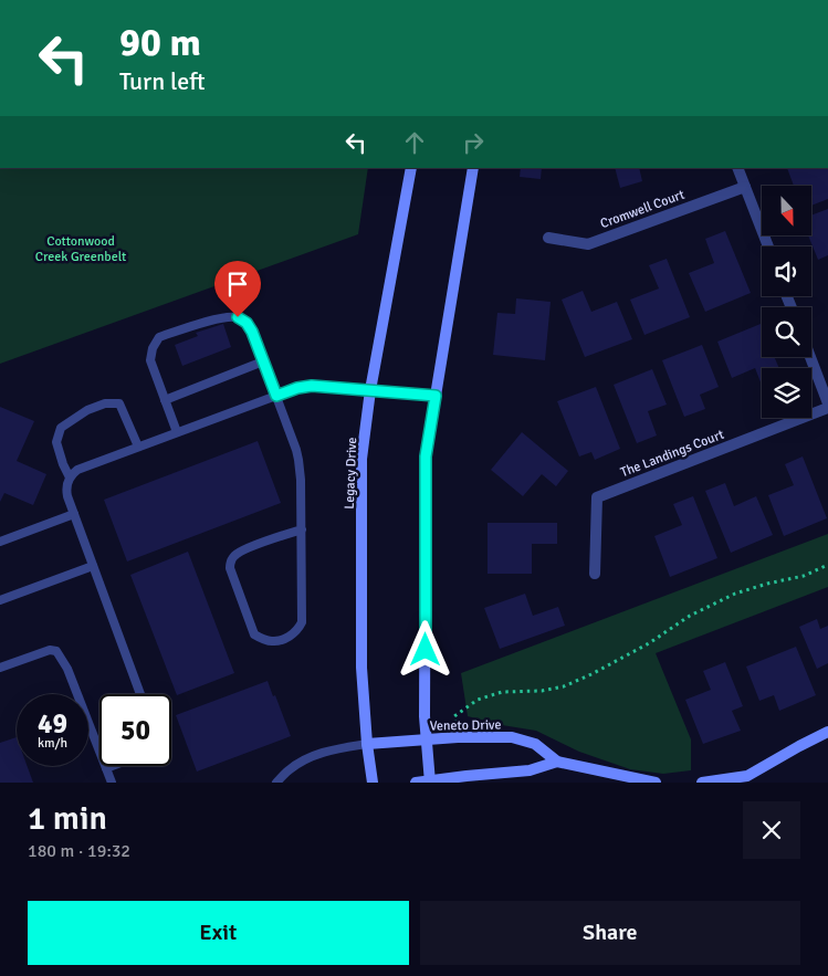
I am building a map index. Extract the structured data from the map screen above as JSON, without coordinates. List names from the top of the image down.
{
  "streets": {
    "main road": ["Legacy Drive", "Veneto Drive"],
    "street": ["Cromwell Court", "The Landings Court"]
  },
  "crossings": [
    ["Legacy Drive", "Veneto Drive"]
  ],
  "parks": ["Cottonwood Creek Greenbelt"],
  "north": "bottom",
  "page": {
    "turn": ["90 m", "Turn left"],
    "speed": "49 km/h",
    "limit": "50",
    "heading": ["1 min", "180 m · 19:32"],
    "buttons": ["Exit", "Share"]
  }
}
